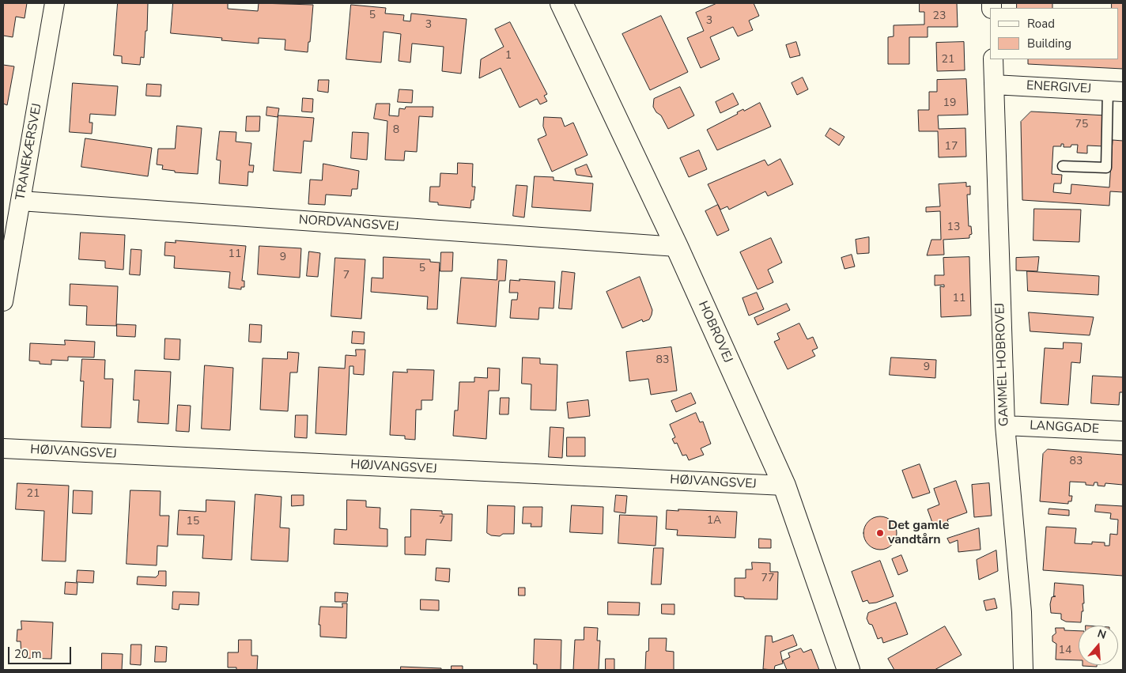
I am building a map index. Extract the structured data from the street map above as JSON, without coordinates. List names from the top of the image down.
{
  "streets": {
    "street": [
      "ENERGIVEJ",
      "TRANEKÆRSVEJ",
      "NORDVANGSVEJ",
      "HOBROVEJ",
      "GAMMEL HOBROVEJ",
      "LANGGADE",
      "HØJVANGSVEJ"
    ]
  },
  "crossings": [
    ["ENERGIVEJ", "GAMMEL HOBROVEJ"],
    ["TRANEKÆRSVEJ", "NORDVANGSVEJ"],
    ["NORDVANGSVEJ", "HOBROVEJ"],
    ["HOBROVEJ", "HØJVANGSVEJ"],
    ["GAMMEL HOBROVEJ", "LANGGADE"]
  ],
  "places": ["Det gamle vandtårn"],
  "house_numbers": [
    "5",
    "23",
    "3",
    "3",
    "1",
    "21",
    "19",
    "75",
    "8",
    "17",
    "13",
    "11",
    "9",
    "5",
    "7",
    "11",
    "83",
    "9",
    "83",
    "21",
    "7",
    "1A",
    "15",
    "77",
    "14"
  ],
  "legend": ["Road", "Building"],
  "scale_bar": "20 m",
  "north": "top"
}
